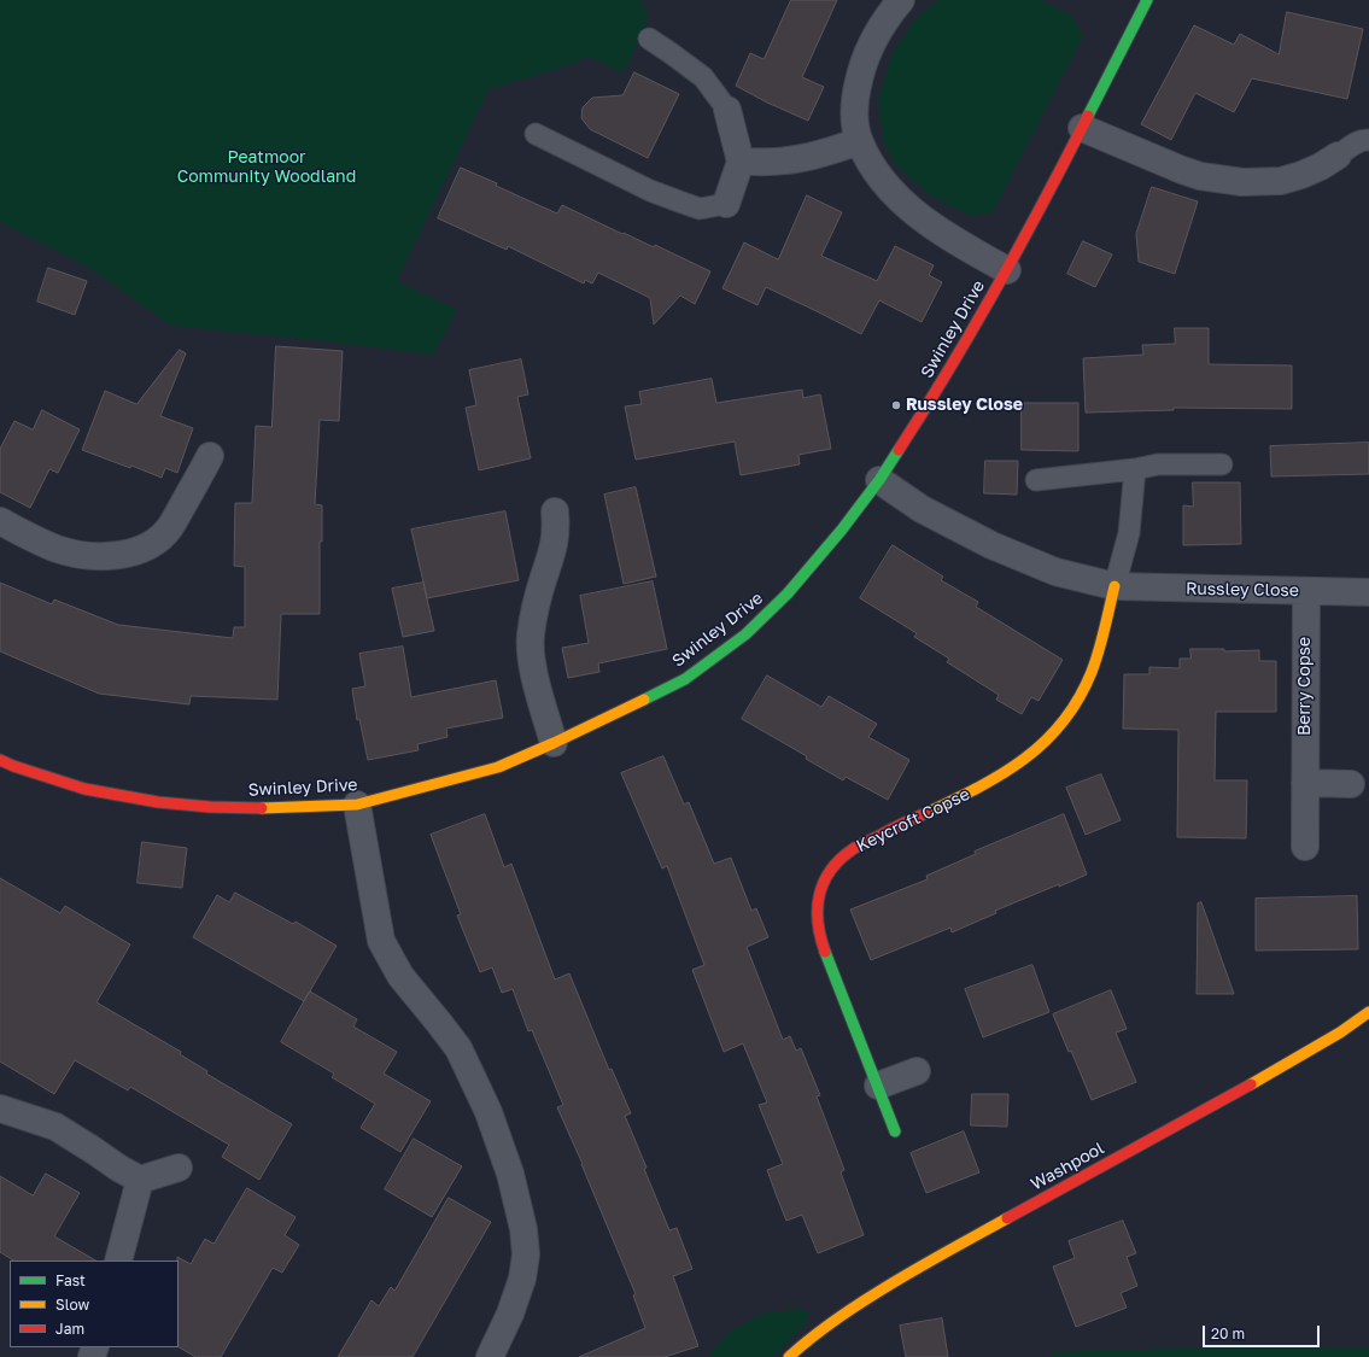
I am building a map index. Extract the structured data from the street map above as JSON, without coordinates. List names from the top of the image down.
{
  "streets": {
    "street": [
      "Swinley Drive",
      "Russley Close",
      "Berry Copse",
      "Keycroft Copse",
      "Washpool"
    ]
  },
  "crossings": [
    ["Swinley Drive", "Russley Close"],
    ["Russley Close", "Berry Copse"],
    ["Russley Close", "Keycroft Copse"]
  ],
  "parks": ["Peatmoor Community Woodland"],
  "places": ["Russley Close"],
  "legend": ["Fast", "Slow", "Jam"],
  "scale_bar": "20 m"
}
